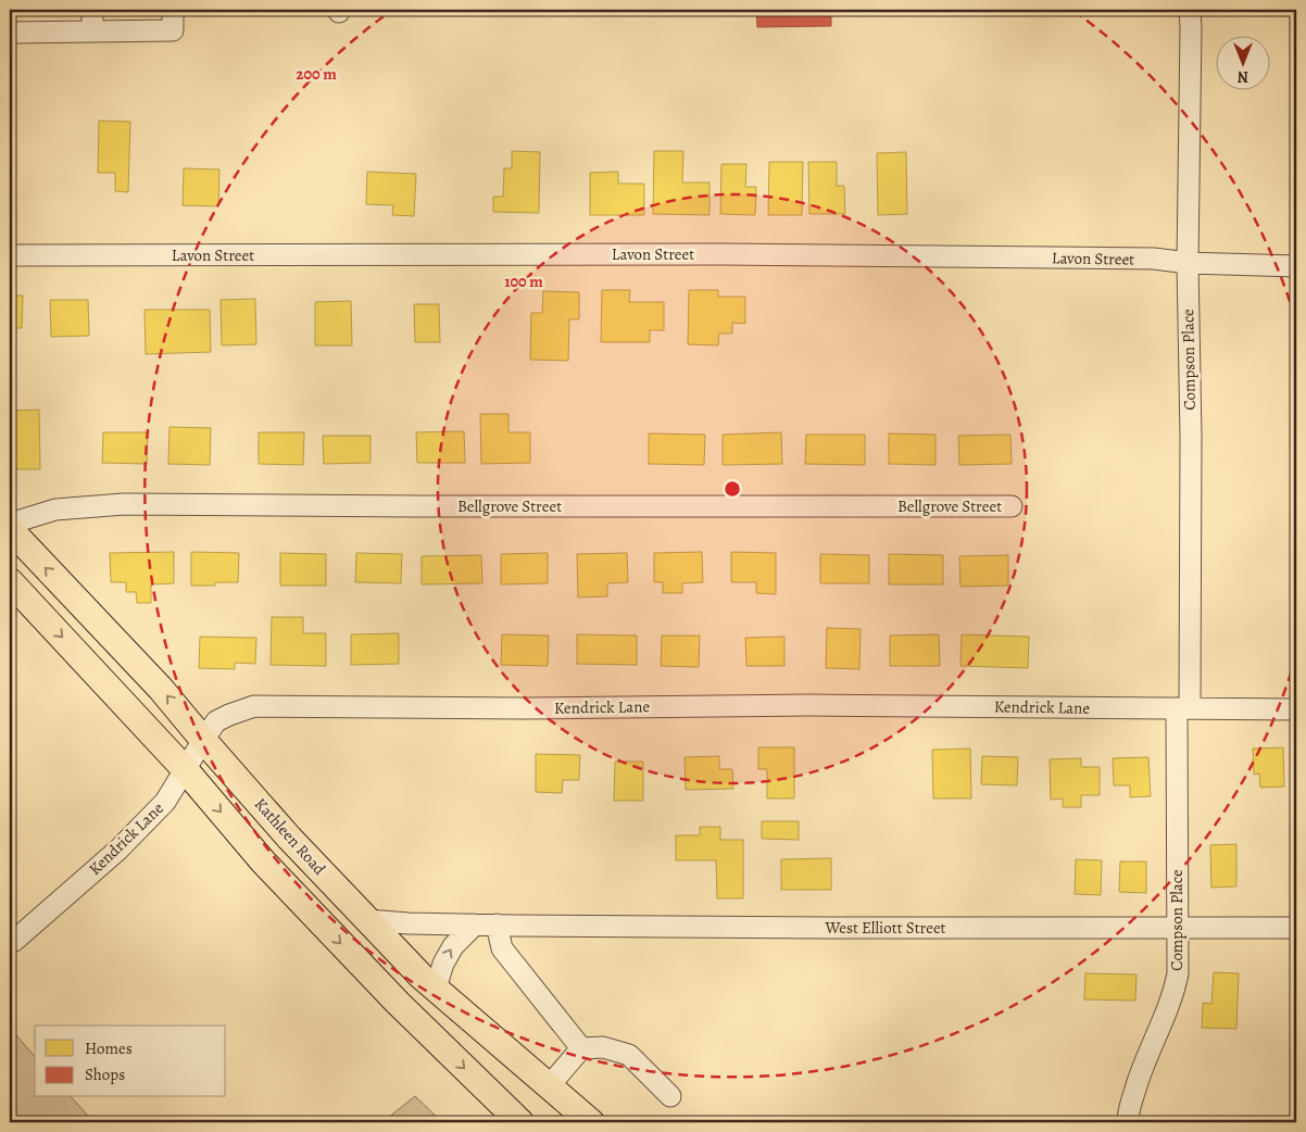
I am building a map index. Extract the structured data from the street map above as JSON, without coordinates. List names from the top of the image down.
{
  "streets": {
    "main road": ["Kathleen Road"],
    "street": [
      "Lavon Street",
      "Compson Place",
      "Bellgrove Street",
      "Kendrick Lane",
      "West Elliott Street"
    ]
  },
  "crossings": [
    ["Lavon Street", "Compson Place"],
    ["Compson Place", "Kendrick Lane"],
    ["Compson Place", "West Elliott Street"],
    ["Kendrick Lane", "Kathleen Road"],
    ["Kathleen Road", "West Elliott Street"]
  ],
  "legend": ["Homes", "Shops"],
  "north": "bottom",
  "rings": ["200 m", "100 m"]
}
